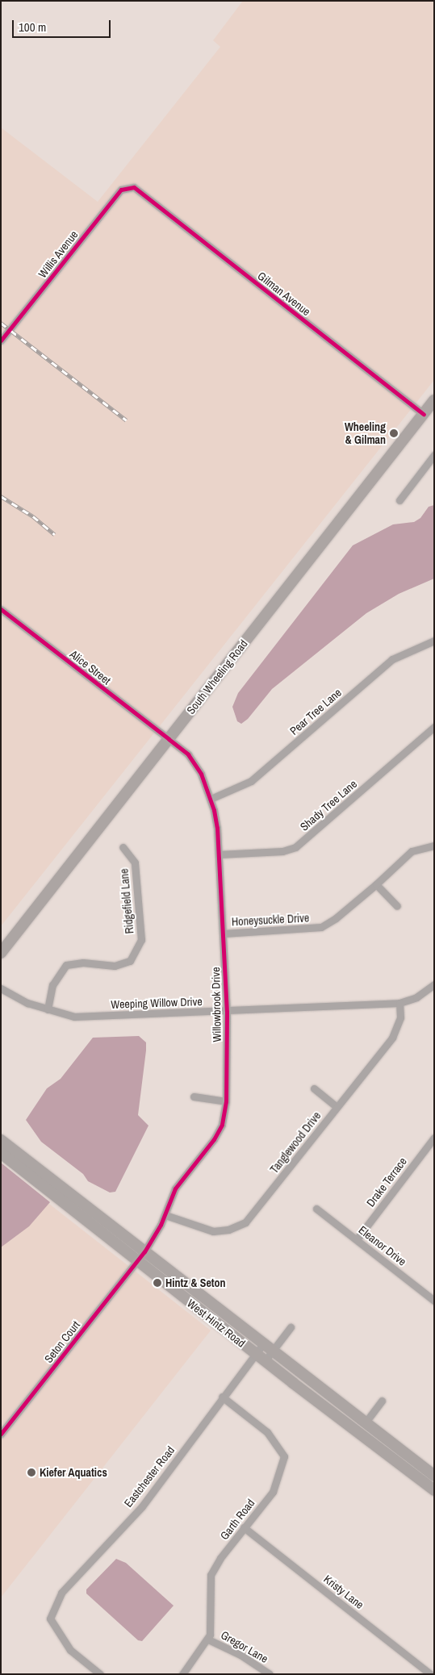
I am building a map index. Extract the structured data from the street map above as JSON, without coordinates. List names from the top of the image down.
{
  "streets": {
    "main road": ["South Wheeling Road", "West Hintz Road"],
    "street": [
      "Willis Avenue",
      "Gilman Avenue",
      "Alice Street",
      "Pear Tree Lane",
      "Shady Tree Lane",
      "Ridgefield Lane",
      "Honeysuckle Drive",
      "Weeping Willow Drive",
      "Willowbrook Drive",
      "Tanglewood Drive",
      "Drake Terrace",
      "Eleanor Drive",
      "Seton Court",
      "Eastchester Road",
      "Garth Road",
      "Kristy Lane",
      "Gregor Lane"
    ]
  },
  "crossings": [
    ["Willis Avenue", "Gilman Avenue"],
    ["Gilman Avenue", "South Wheeling Road"],
    ["Alice Street", "South Wheeling Road"],
    ["Alice Street", "Willowbrook Drive"],
    ["South Wheeling Road", "Willowbrook Drive"],
    ["Pear Tree Lane", "Willowbrook Drive"],
    ["Shady Tree Lane", "Willowbrook Drive"],
    ["Ridgefield Lane", "Weeping Willow Drive"],
    ["Honeysuckle Drive", "Willowbrook Drive"],
    ["Weeping Willow Drive", "Willowbrook Drive"],
    ["Weeping Willow Drive", "Tanglewood Drive"],
    ["Willowbrook Drive", "Tanglewood Drive"],
    ["Willowbrook Drive", "West Hintz Road"],
    ["Willowbrook Drive", "Seton Court"],
    ["Drake Terrace", "Eleanor Drive"],
    ["West Hintz Road", "Seton Court"],
    ["West Hintz Road", "Eastchester Road"],
    ["Eastchester Road", "Garth Road"],
    ["Garth Road", "Kristy Lane"],
    ["Garth Road", "Gregor Lane"]
  ],
  "places": ["Wheeling & Gilman", "Hintz & Seton", "Kiefer Aquatics"],
  "scale_bar": "100 m"
}
